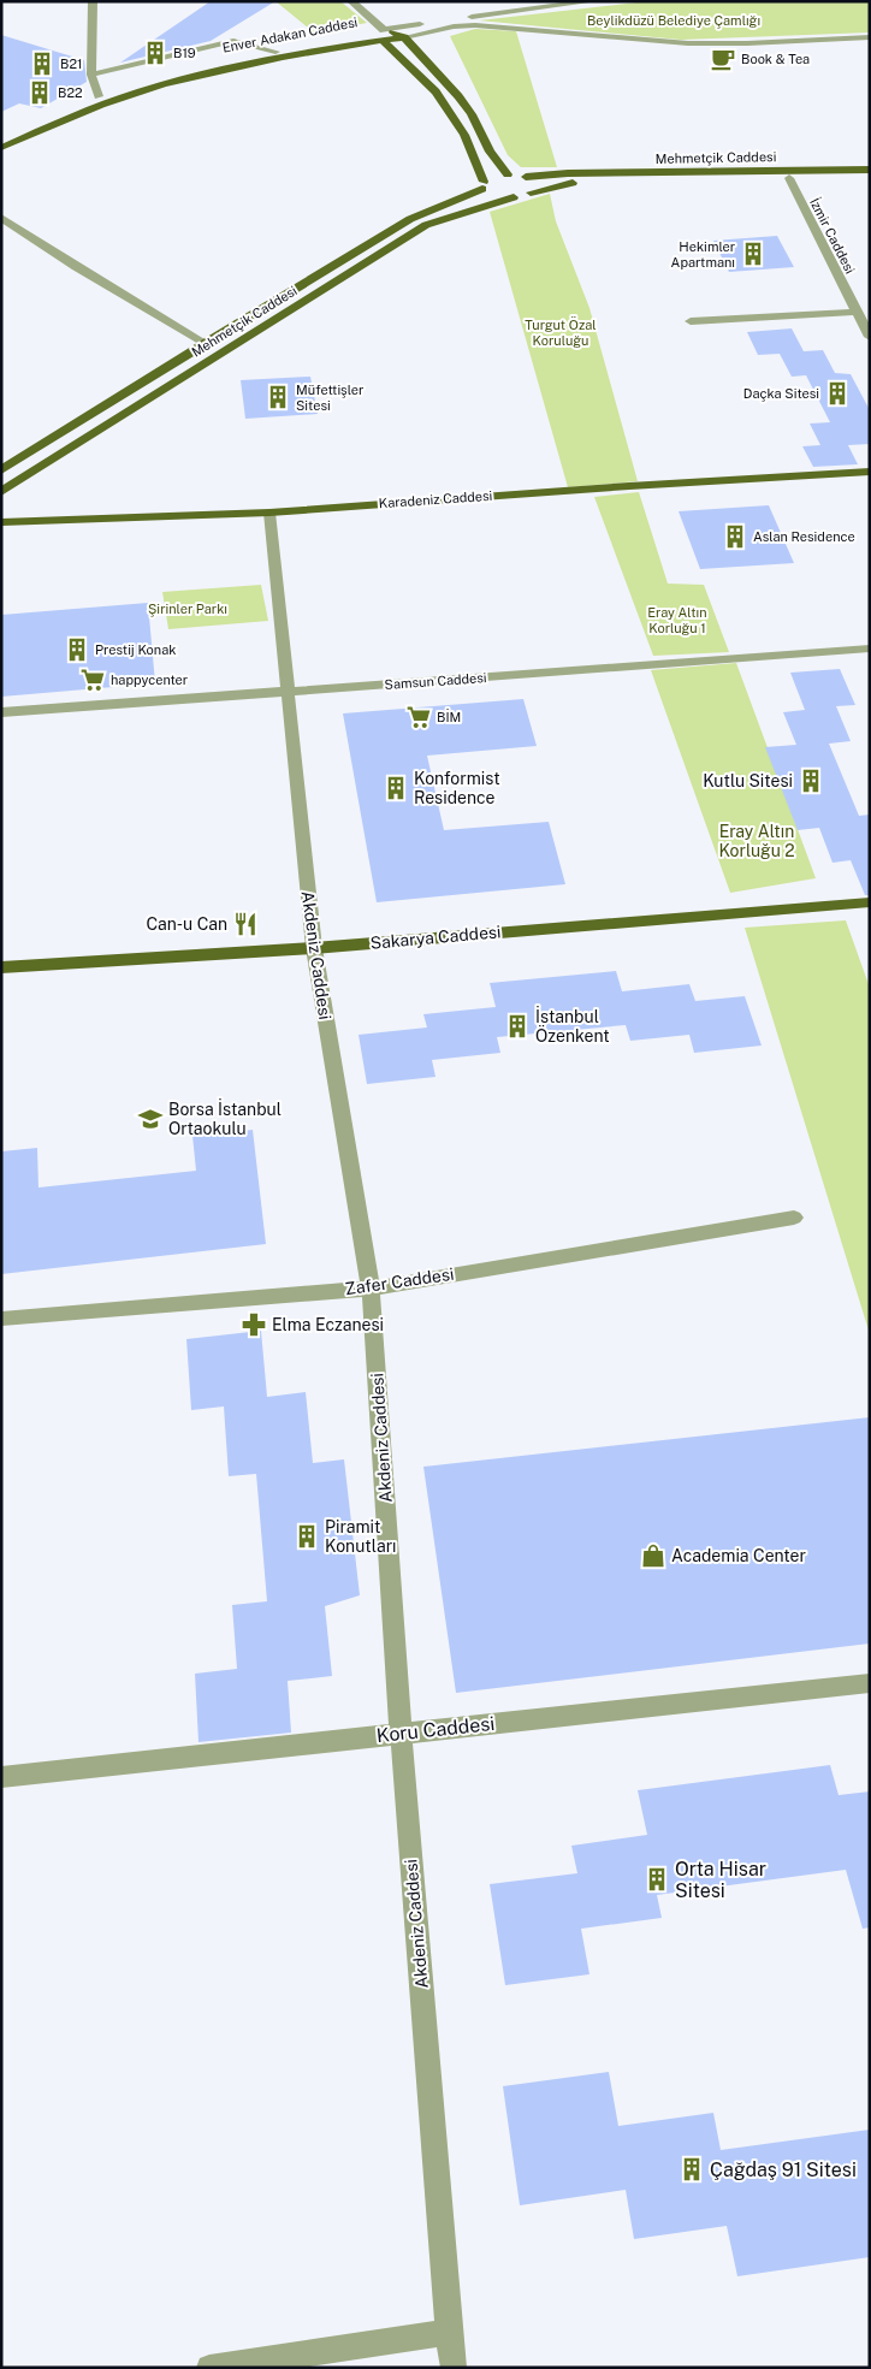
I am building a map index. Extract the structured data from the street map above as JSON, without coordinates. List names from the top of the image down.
{
  "streets": {
    "main road": [
      "Enver Adakan Caddesi",
      "Mehmetçik Caddesi",
      "Karadeniz Caddesi",
      "Sakarya Caddesi"
    ],
    "street": [
      "İzmir Caddesi",
      "Samsun Caddesi",
      "Akdeniz Caddesi",
      "Zafer Caddesi",
      "Koru Caddesi"
    ]
  },
  "crossings": [
    ["Mehmetçik Caddesi", "İzmir Caddesi"],
    ["Karadeniz Caddesi", "Akdeniz Caddesi"],
    ["Samsun Caddesi", "Akdeniz Caddesi"],
    ["Sakarya Caddesi", "Akdeniz Caddesi"],
    ["Akdeniz Caddesi", "Zafer Caddesi"],
    ["Akdeniz Caddesi", "Koru Caddesi"]
  ],
  "parks": [
    "Beylikdüzü Belediye Çamlığı",
    "Turgut Özal Koruluğu",
    "Şirinler Parkı",
    "Eray Altın Korluğu 1",
    "Eray Altın Korluğu 2"
  ],
  "places": {
    "building": [
      "B19",
      "B21",
      "B22",
      "Hekimler Apartmanı",
      "Daçka Sitesi",
      "Müfettişler Sitesi",
      "Aslan Residence",
      "Prestij Konak",
      "Kutlu Sitesi",
      "Konformist Residence",
      "İstanbul Özenkent",
      "Piramit Konutları",
      "Orta Hisar Sitesi",
      "Çağdaş 91 Sitesi"
    ],
    "cafe": ["Book & Tea"],
    "supermarket": ["happycenter", "BİM"],
    "restaurant": ["Can-u Can"],
    "school or university": ["Borsa İstanbul Ortaokulu"],
    "pharmacy": ["Elma Eczanesi"],
    "shop": ["Academia Center"]
  }
}
